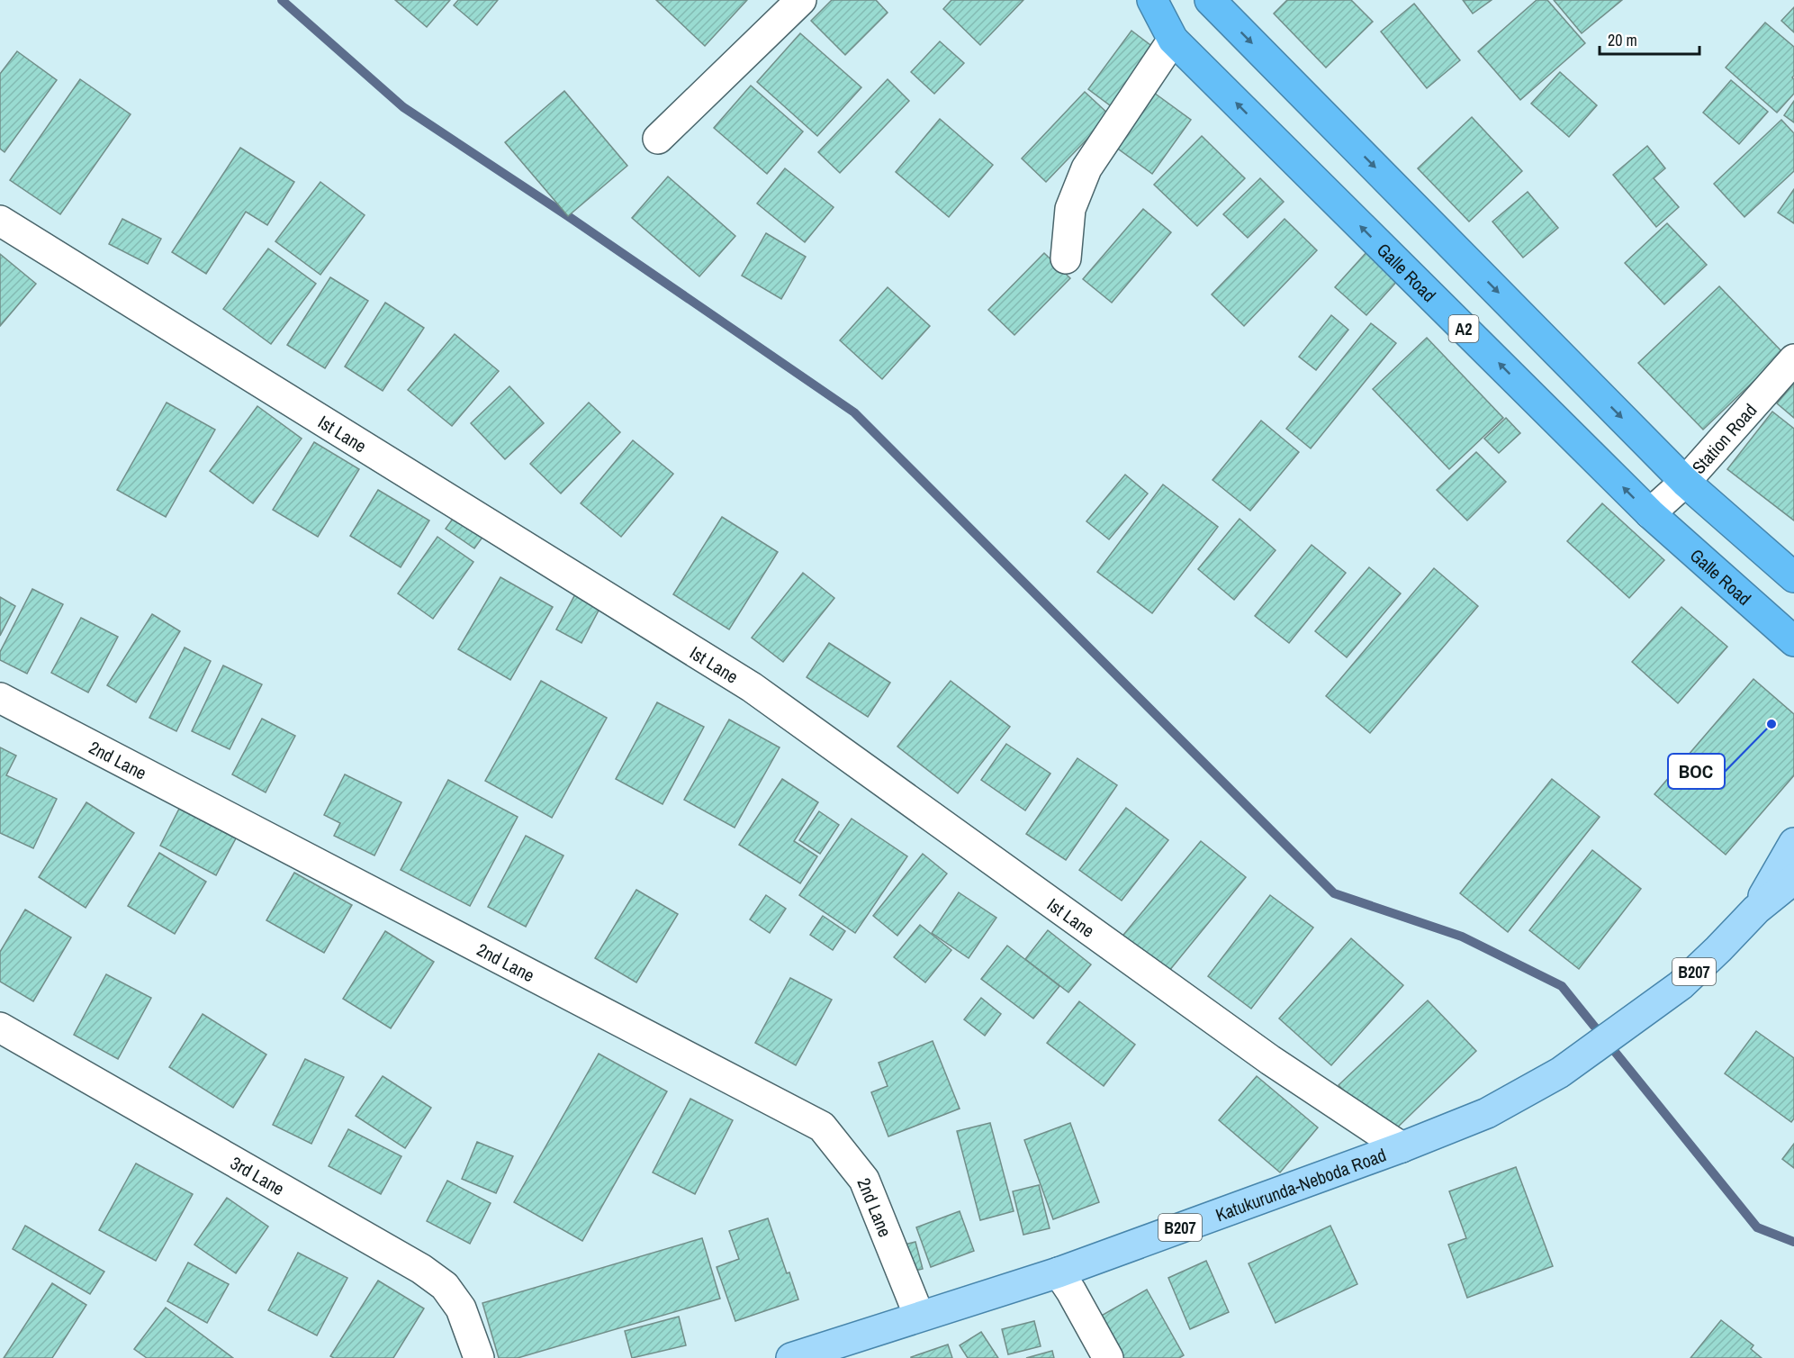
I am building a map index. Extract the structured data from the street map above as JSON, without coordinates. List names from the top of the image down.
{
  "streets": {
    "highway": ["Galle Road", "A2"],
    "main road": ["B207", "Katukurunda-Neboda Road"],
    "street": [
      "Ist Lane",
      "Station Road",
      "2nd Lane",
      "3rd Lane"
    ]
  },
  "crossings": [
    ["Galle Road", "Station Road"],
    ["Ist Lane", "Katukurunda-Neboda Road"],
    ["2nd Lane", "Katukurunda-Neboda Road"]
  ],
  "places": ["BOC"],
  "scale_bar": "20 m"
}
